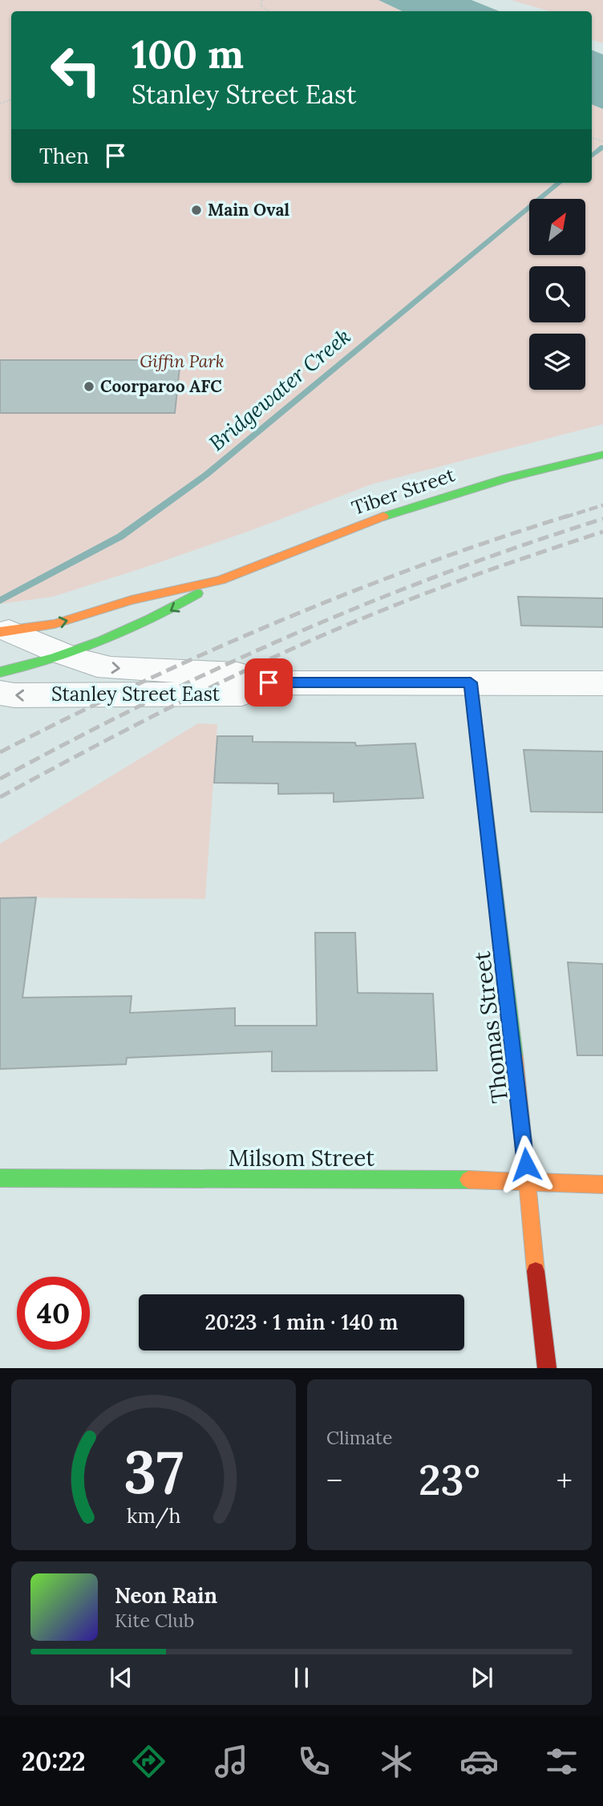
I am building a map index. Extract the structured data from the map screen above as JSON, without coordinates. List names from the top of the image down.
{
  "streets": {
    "street": [
      "Tiber Street",
      "Stanley Street East",
      "Thomas Street",
      "Milsom Street"
    ]
  },
  "crossings": [
    ["Tiber Street", "Stanley Street East"],
    ["Stanley Street East", "Thomas Street"],
    ["Thomas Street", "Milsom Street"]
  ],
  "water": ["Bridgewater Creek"],
  "parks": ["Giffin Park"],
  "places": ["Main Oval", "Coorparoo AFC"],
  "north": "top right",
  "page": {
    "turn": ["100 m", "Stanley Street East"],
    "then": "Then",
    "limit": "40",
    "trip": "20:23 · 1 min · 140 m",
    "tile": "Climate",
    "heat": ["−", "23°", "+"],
    "song": ["Neon Rain", "Kite Club"],
    "tabs": "20:22",
    "gauge": ["37", "km/h"]
  }
}
